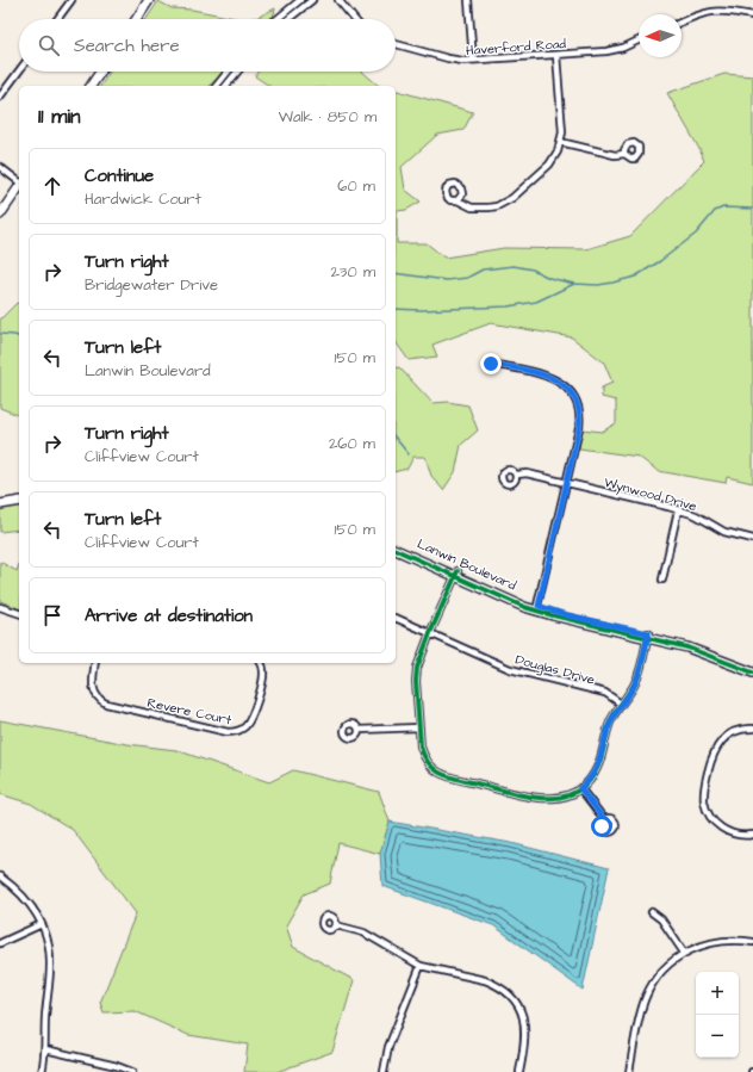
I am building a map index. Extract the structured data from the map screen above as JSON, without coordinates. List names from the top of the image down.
{
  "streets": {
    "street": [
      "Haverford Road",
      "Wynwood Drive",
      "Lanwin Boulevard",
      "Douglas Drive",
      "Revere Court"
    ]
  },
  "north": "left",
  "page": {
    "search": "Search here",
    "heading": ["11 min", "Walk · 850 m"],
    "list": [
      ["Continue", "Hardwick Court", "60 m"],
      ["Turn right", "Bridgewater Drive", "230 m"],
      ["Turn left", "Lanwin Boulevard", "150 m"],
      ["Turn right", "Cliffview Court", "260 m"],
      ["Turn left", "Cliffview Court", "150 m"],
      "Arrive at destination"
    ],
    "map_buttons": ["+", "−"]
  }
}
